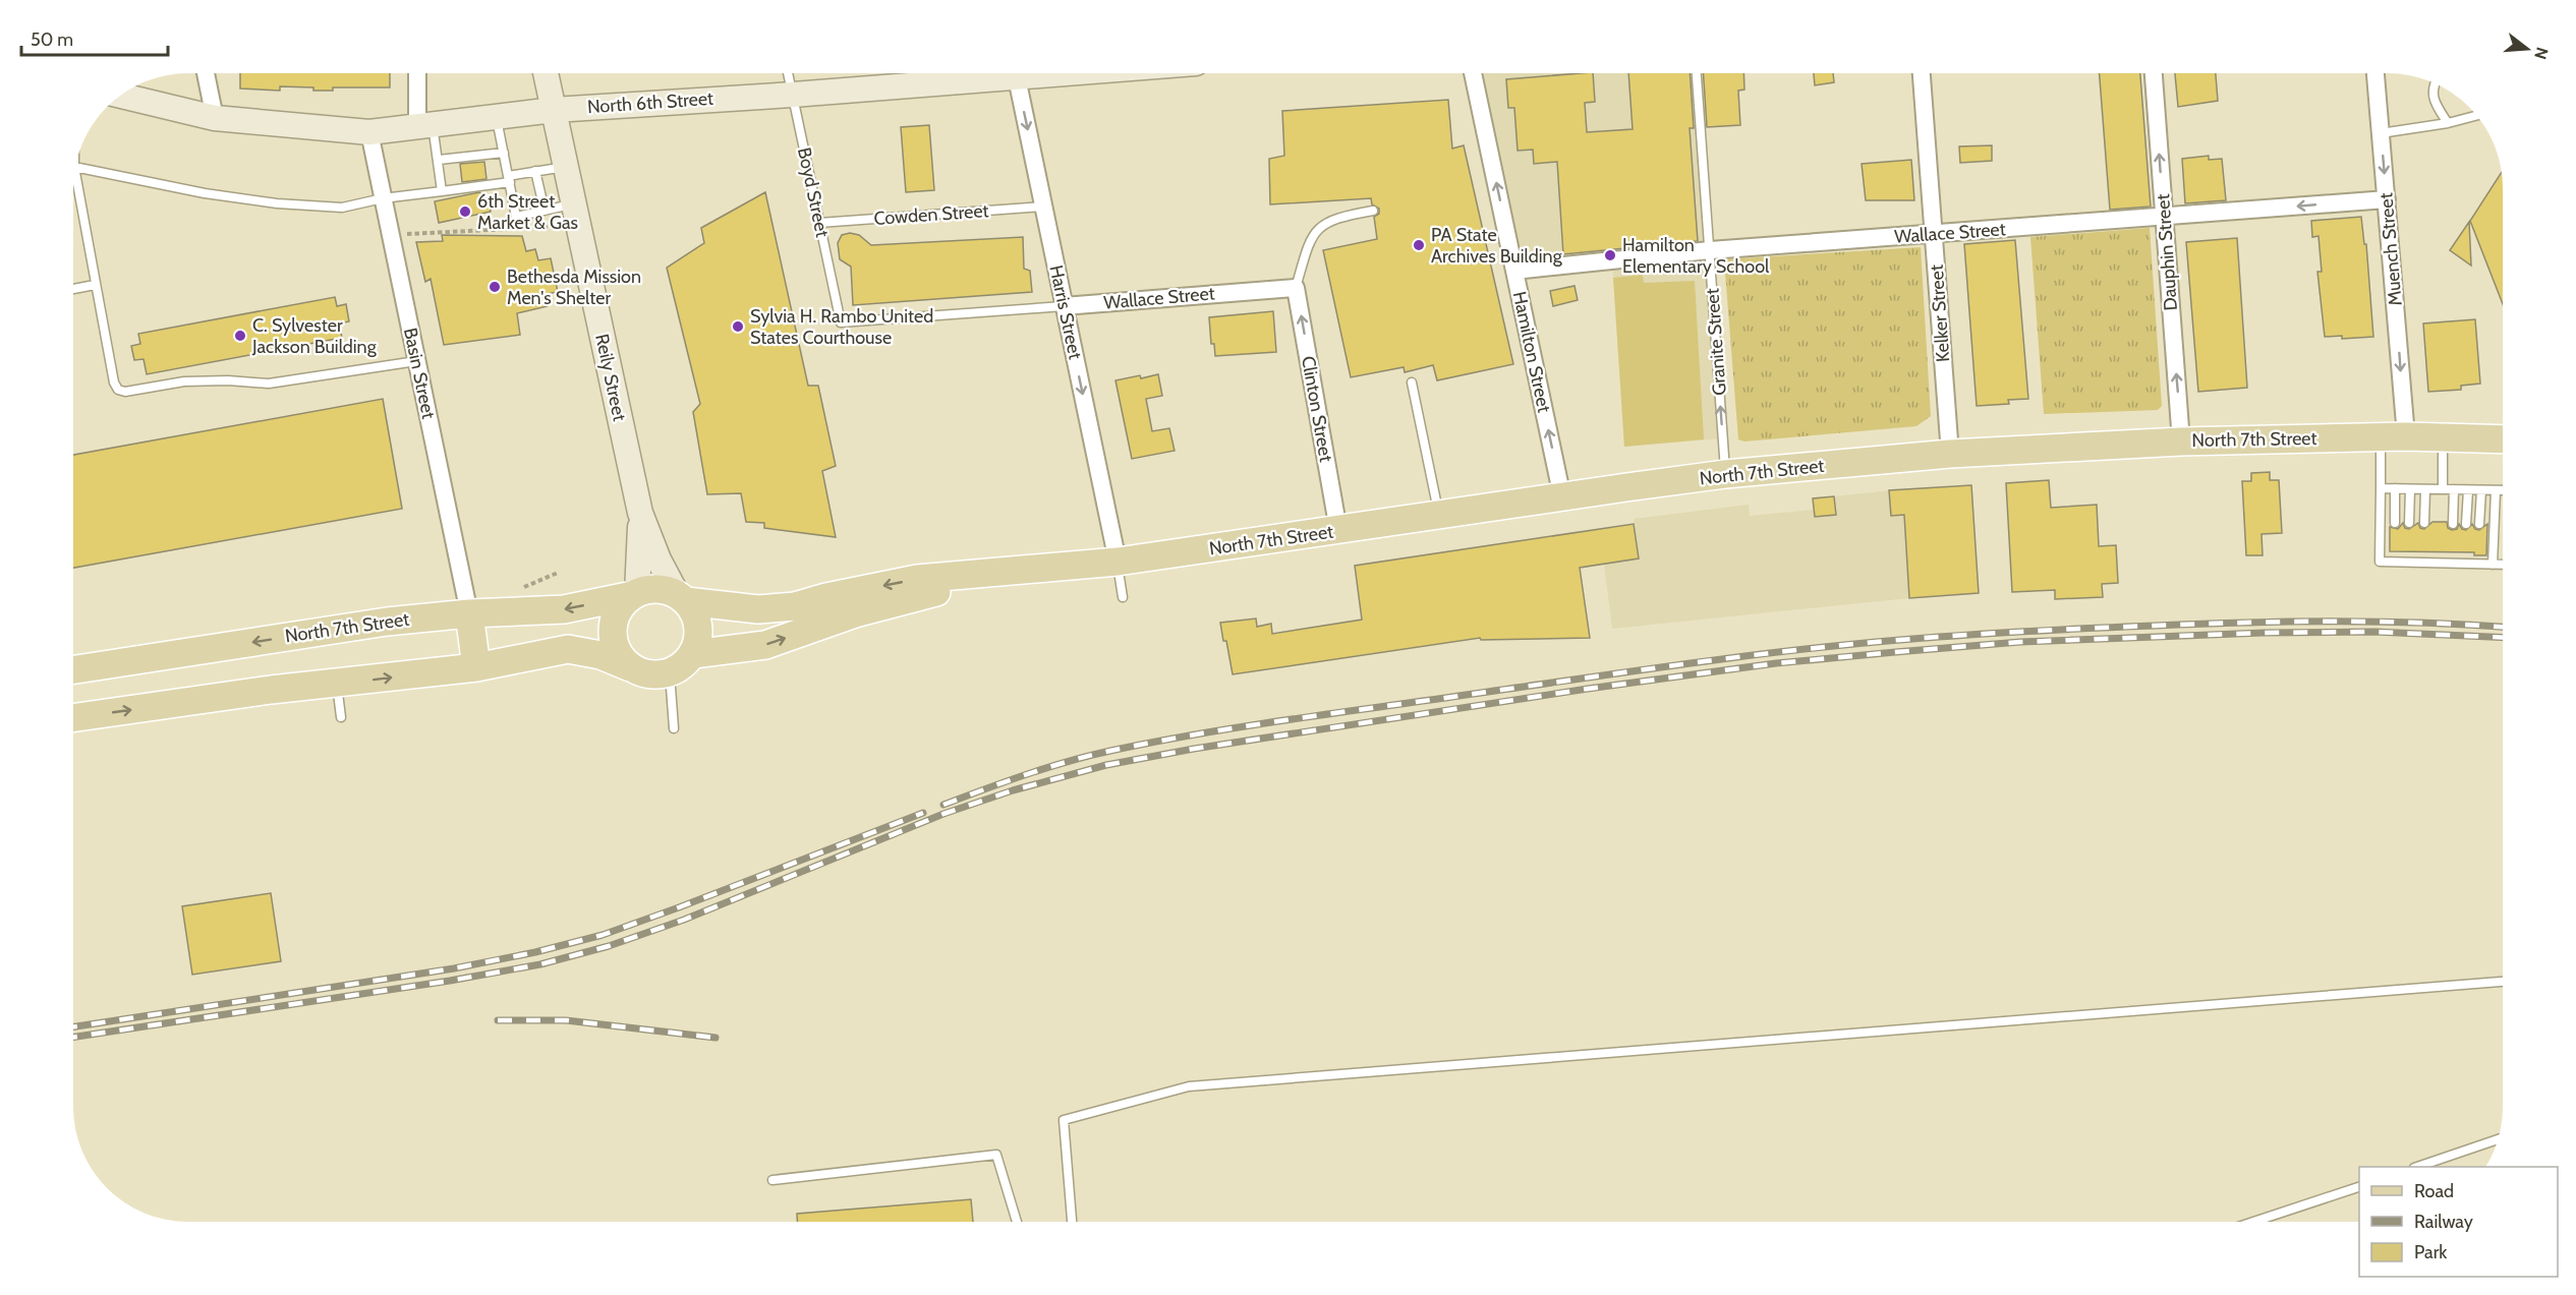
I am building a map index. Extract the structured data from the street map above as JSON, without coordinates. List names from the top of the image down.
{
  "streets": {
    "main road": ["North 6th Street", "Reily Street", "North 7th Street"],
    "street": [
      "Wallace Street",
      "Muench Street",
      "Dauphin Street",
      "Harris Street",
      "Kelker Street",
      "Hamilton Street",
      "Basin Street",
      "Clinton Street"
    ],
    "lane": ["Boyd Street", "Cowden Street", "Granite Street"]
  },
  "crossings": [
    ["North 6th Street", "Boyd Street"],
    ["North 6th Street", "Basin Street"],
    ["North 6th Street", "Reily Street"],
    ["Boyd Street", "Cowden Street"],
    ["Boyd Street", "Wallace Street"],
    ["Cowden Street", "Harris Street"],
    ["Wallace Street", "Muench Street"],
    ["Wallace Street", "Dauphin Street"],
    ["Wallace Street", "Harris Street"],
    ["Wallace Street", "Kelker Street"],
    ["Wallace Street", "Granite Street"],
    ["Wallace Street", "Hamilton Street"],
    ["Wallace Street", "Clinton Street"],
    ["Muench Street", "North 7th Street"],
    ["Dauphin Street", "North 7th Street"],
    ["Harris Street", "North 7th Street"],
    ["Kelker Street", "North 7th Street"],
    ["Granite Street", "North 7th Street"],
    ["Hamilton Street", "North 7th Street"],
    ["Basin Street", "North 7th Street"],
    ["Reily Street", "North 7th Street"],
    ["Clinton Street", "North 7th Street"]
  ],
  "one_way": [
    "Muench Street",
    "Dauphin Street",
    "Harris Street",
    "Granite Street",
    "Hamilton Street",
    "Clinton Street"
  ],
  "places": [
    "6th Street Market & Gas",
    "PA State Archives Building",
    "Hamilton Elementary School",
    "Bethesda Mission Men's Shelter",
    "Sylvia H. Rambo United States Courthouse",
    "C. Sylvester Jackson Building"
  ],
  "legend": ["Road", "Railway", "Park"],
  "scale_bar": "50 m",
  "north": "right"
}
